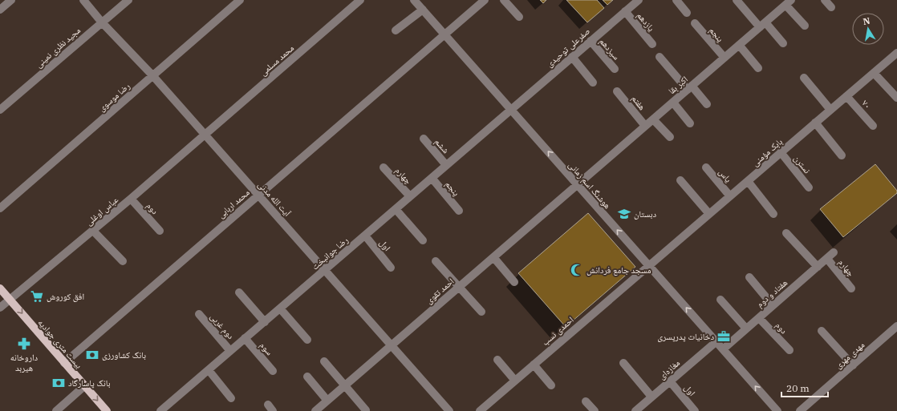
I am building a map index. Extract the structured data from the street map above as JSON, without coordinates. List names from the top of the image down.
{
  "streets": {
    "main road": ["بیست متری جوادیه"],
    "street": [
      "یازدهم",
      "پنجم",
      "مجید نظری نمینی",
      "صفرعلی توحیدی",
      "سیزدهم",
      "محمد مسلمی",
      "اکبر بقا",
      "رضا موسوی",
      "هفتم",
      "۷۰",
      "ششم",
      "بابک مؤمنی",
      "نسترن",
      "چهارم",
      "یاس",
      "هوشنگ اسم زمانی",
      "آیت‌ الله مدنی",
      "محمد اربابی",
      "دوم",
      "عباس اوغلی",
      "اول",
      "رضا جوانبخت",
      "احمد تقوی",
      "هفتاد و دوم",
      "دوم غربی",
      "احمدی نسب",
      "سوم",
      "مهدی مهری",
      "مغازه‌ای"
    ]
  },
  "crossings": [
    ["یازدهم", "صفرعلی توحیدی"],
    ["پنجم", "اکبر بقا"],
    ["پنجم", "رضا جوانبخت"],
    ["مجید نظری نمینی", "آیت‌ الله مدنی"],
    ["صفرعلی توحیدی", "سیزدهم"],
    ["صفرعلی توحیدی", "هوشنگ اسم زمانی"],
    ["صفرعلی توحیدی", "رضا جوانبخت"],
    ["محمد مسلمی", "آیت‌ الله مدنی"],
    ["محمد مسلمی", "عباس اوغلی"],
    ["اکبر بقا", "هفتم"],
    ["اکبر بقا", "هوشنگ اسم زمانی"],
    ["اکبر بقا", "احمد تقوی"],
    ["رضا موسوی", "آیت‌ الله مدنی"],
    ["۷۰", "بابک مؤمنی"],
    ["ششم", "رضا جوانبخت"],
    ["بابک مؤمنی", "نسترن"],
    ["بابک مؤمنی", "یاس"],
    ["بابک مؤمنی", "هوشنگ اسم زمانی"],
    ["بابک مؤمنی", "احمدی نسب"],
    ["چهارم", "رضا جوانبخت"],
    ["چهارم", "هفتاد و دوم"],
    ["هوشنگ اسم زمانی", "محمد اربابی"],
    ["هوشنگ اسم زمانی", "رضا جوانبخت"],
    ["هوشنگ اسم زمانی", "احمد تقوی"],
    ["هوشنگ اسم زمانی", "هفتاد و دوم"],
    ["هوشنگ اسم زمانی", "احمدی نسب"],
    ["هوشنگ اسم زمانی", "مغازه‌ای"],
    ["آیت‌ الله مدنی", "محمد اربابی"],
    ["آیت‌ الله مدنی", "عباس اوغلی"],
    ["آیت‌ الله مدنی", "رضا جوانبخت"],
    ["آیت‌ الله مدنی", "احمد تقوی"],
    ["محمد اربابی", "بیست متری جوادیه"],
    ["دوم", "عباس اوغلی"],
    ["دوم", "هفتاد و دوم"],
    ["عباس اوغلی", "بیست متری جوادیه"],
    ["اول", "رضا جوانبخت"],
    ["اول", "مغازه‌ای"],
    ["رضا جوانبخت", "دوم غربی"],
    ["رضا جوانبخت", "سوم"]
  ],
  "one_way": ["هوشنگ اسم زمانی", "بیست متری جوادیه"],
  "places": {
    "school or university": ["دبستان"],
    "mosque": ["مسجد جامع فردانش"],
    "supermarket": ["افق کوروش"],
    "office": ["دخانیات پدرپسری"],
    "pharmacy": ["داروخانه هیربد"],
    "bank": ["بانک کشاورزی", "بانک پاسارگاد"]
  },
  "scale_bar": "20 m",
  "north": "top"
}
